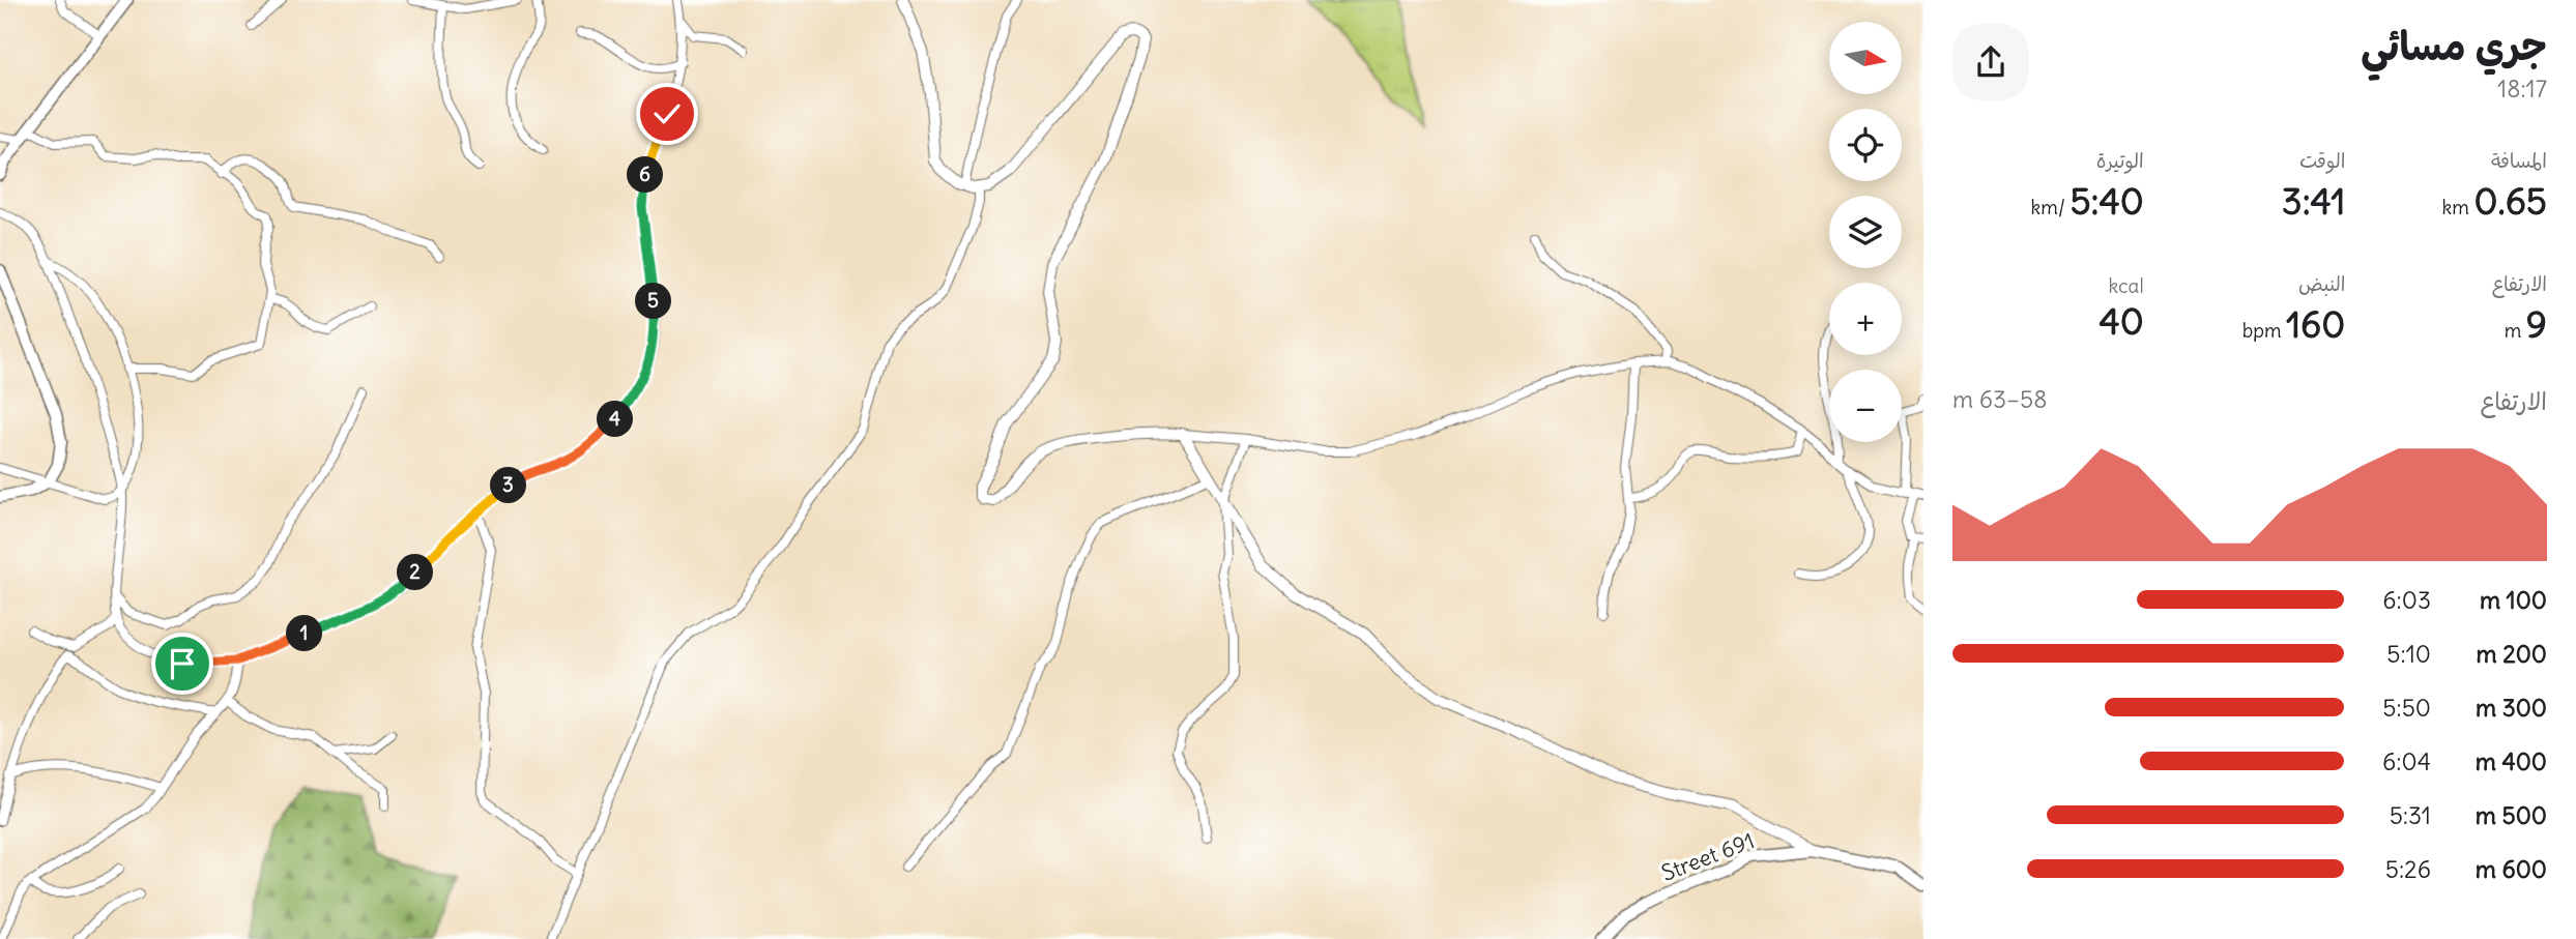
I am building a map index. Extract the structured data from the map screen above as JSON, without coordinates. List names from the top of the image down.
{
  "streets": {
    "main road": ["Street 691"]
  },
  "north": "right",
  "page": {
    "heading": ["جري مسائي", "18:17"],
    "map_buttons": ["+", "−"],
    "stats": [
      ["المسافة", "0.65 km"],
      ["الوقت", "3:41"],
      ["الوتيرة", "5:40 /km"],
      ["الارتفاع", "9 m"],
      ["النبض", "160 bpm"],
      ["kcal", "40"]
    ],
    "pins": [
      "6",
      "5",
      "4",
      "3",
      "2",
      "1"
    ],
    "chart": ["الارتفاع", "58–63 m"],
    "list": [
      {
        "name": "100 m",
        "note": "6:03"
      },
      {
        "name": "200 m",
        "note": "5:10"
      },
      {
        "name": "300 m",
        "note": "5:50"
      },
      {
        "name": "400 m",
        "note": "6:04"
      },
      {
        "name": "500 m",
        "note": "5:31"
      },
      {
        "name": "600 m",
        "note": "5:26"
      }
    ]
  }
}
